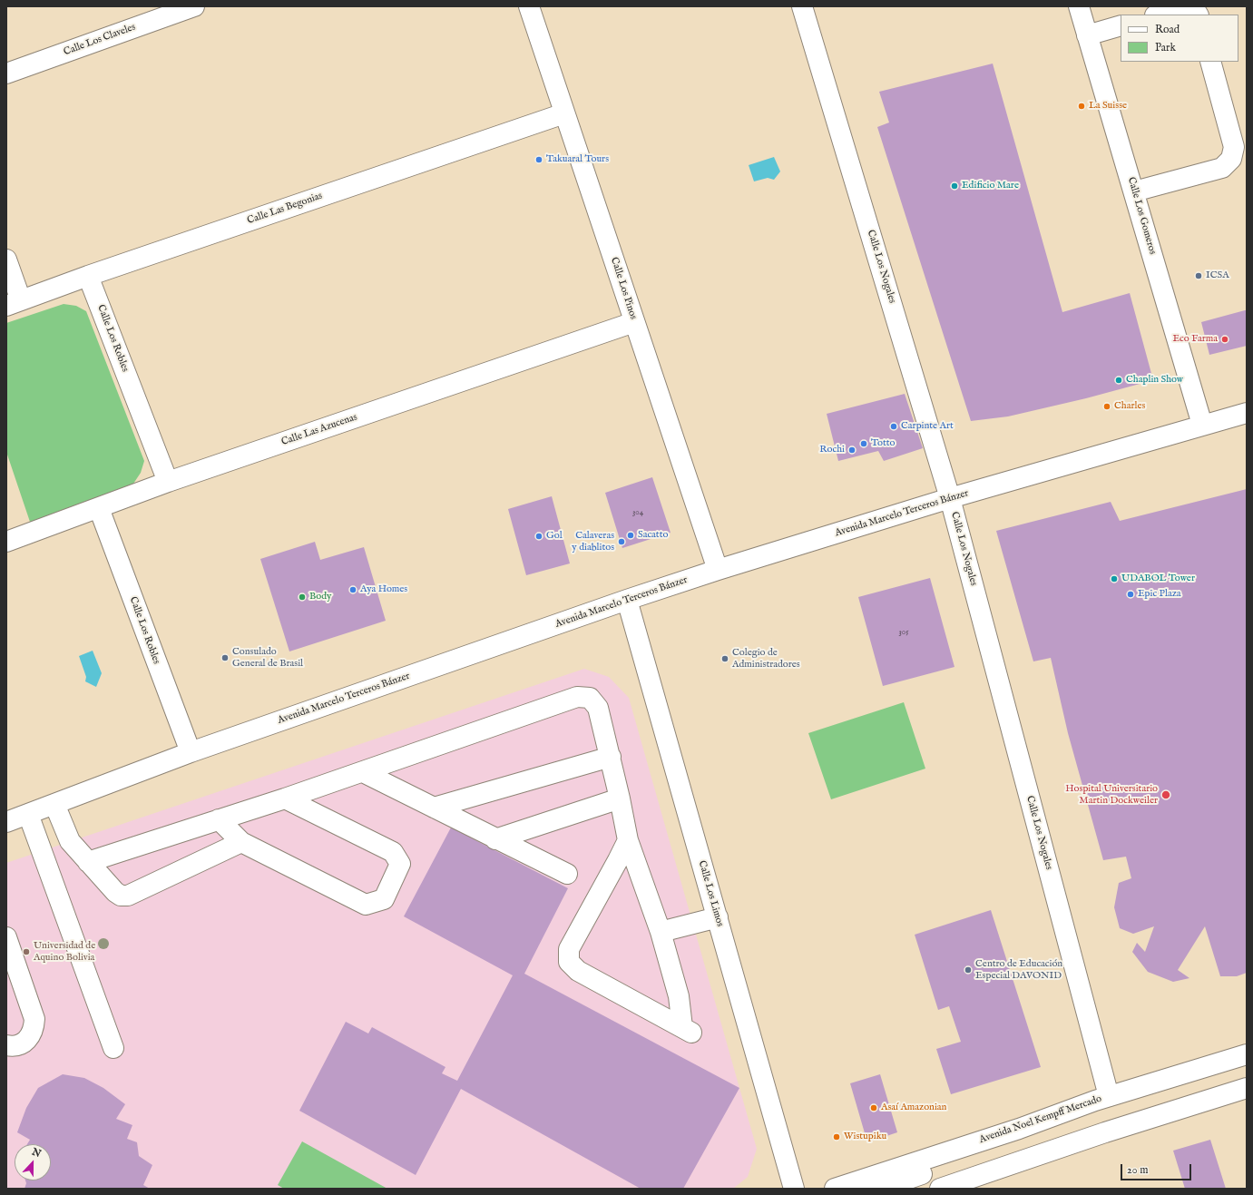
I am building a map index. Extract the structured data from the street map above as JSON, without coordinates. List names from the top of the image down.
{
  "streets": {
    "street": [
      "Calle Los Claveles",
      "Calle Las Begonias",
      "Calle Los Gomeros",
      "Calle Los Nogales",
      "Calle Los Pinos",
      "Calle Los Robles",
      "Calle Las Azucenas",
      "Avenida Marcelo Terceros Bánzer",
      "Calle Los Limos",
      "Avenida Noel Kempff Mercado"
    ]
  },
  "crossings": [
    ["Calle Las Begonias", "Calle Los Pinos"],
    ["Calle Las Begonias", "Calle Los Robles"],
    ["Calle Los Gomeros", "Avenida Marcelo Terceros Bánzer"],
    ["Calle Los Nogales", "Avenida Marcelo Terceros Bánzer"],
    ["Calle Los Nogales", "Avenida Noel Kempff Mercado"],
    ["Calle Los Pinos", "Calle Las Azucenas"],
    ["Calle Los Pinos", "Avenida Marcelo Terceros Bánzer"],
    ["Calle Los Robles", "Calle Las Azucenas"],
    ["Calle Los Robles", "Avenida Marcelo Terceros Bánzer"],
    ["Avenida Marcelo Terceros Bánzer", "Calle Los Limos"]
  ],
  "places": [
    "La Suisse",
    "Takuaral Tours",
    "Edificio Mare",
    "ICSA",
    "Eco Farma",
    "Chaplin Show",
    "Charles",
    "Carpinte Art",
    "Totto",
    "Rochi",
    "Sacatto",
    "Gol",
    "Calaveras y diablitos",
    "UDABOL Tower",
    "Aya Homes",
    "Epic Plaza",
    "Body",
    "Consulado General de Brasil",
    "Colegio de Administradores",
    "Hospital Universitario Martin Dockweiler",
    "Universidad de Aquino Bolivia",
    "Centro de Educación Especial DAVONID",
    "Asaí Amazonian",
    "Wistupiku"
  ],
  "house_numbers": ["304", "305"],
  "legend": ["Road", "Park"],
  "scale_bar": "20 m",
  "north": "top"
}
